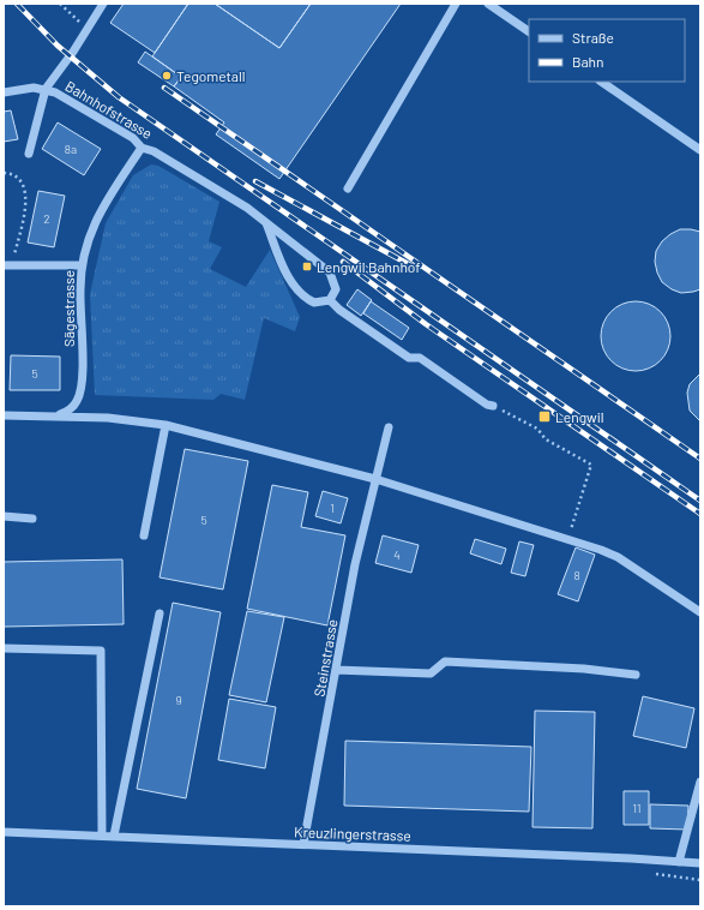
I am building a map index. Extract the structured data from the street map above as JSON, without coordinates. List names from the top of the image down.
{
  "streets": {
    "street": [
      "Bahnhofstrasse",
      "Sägestrasse",
      "Steinstrasse",
      "Kreuzlingerstrasse"
    ]
  },
  "crossings": [
    ["Bahnhofstrasse", "Sägestrasse"],
    ["Steinstrasse", "Kreuzlingerstrasse"]
  ],
  "places": {
    "other": ["Tegometall"],
    "transit": ["Lengwil Bahnhof", "Lengwil"]
  },
  "house_numbers": [
    "8a",
    "2",
    "5",
    "1",
    "5",
    "4",
    "8",
    "9",
    "11"
  ],
  "legend": ["Straße", "Bahn"]
}
